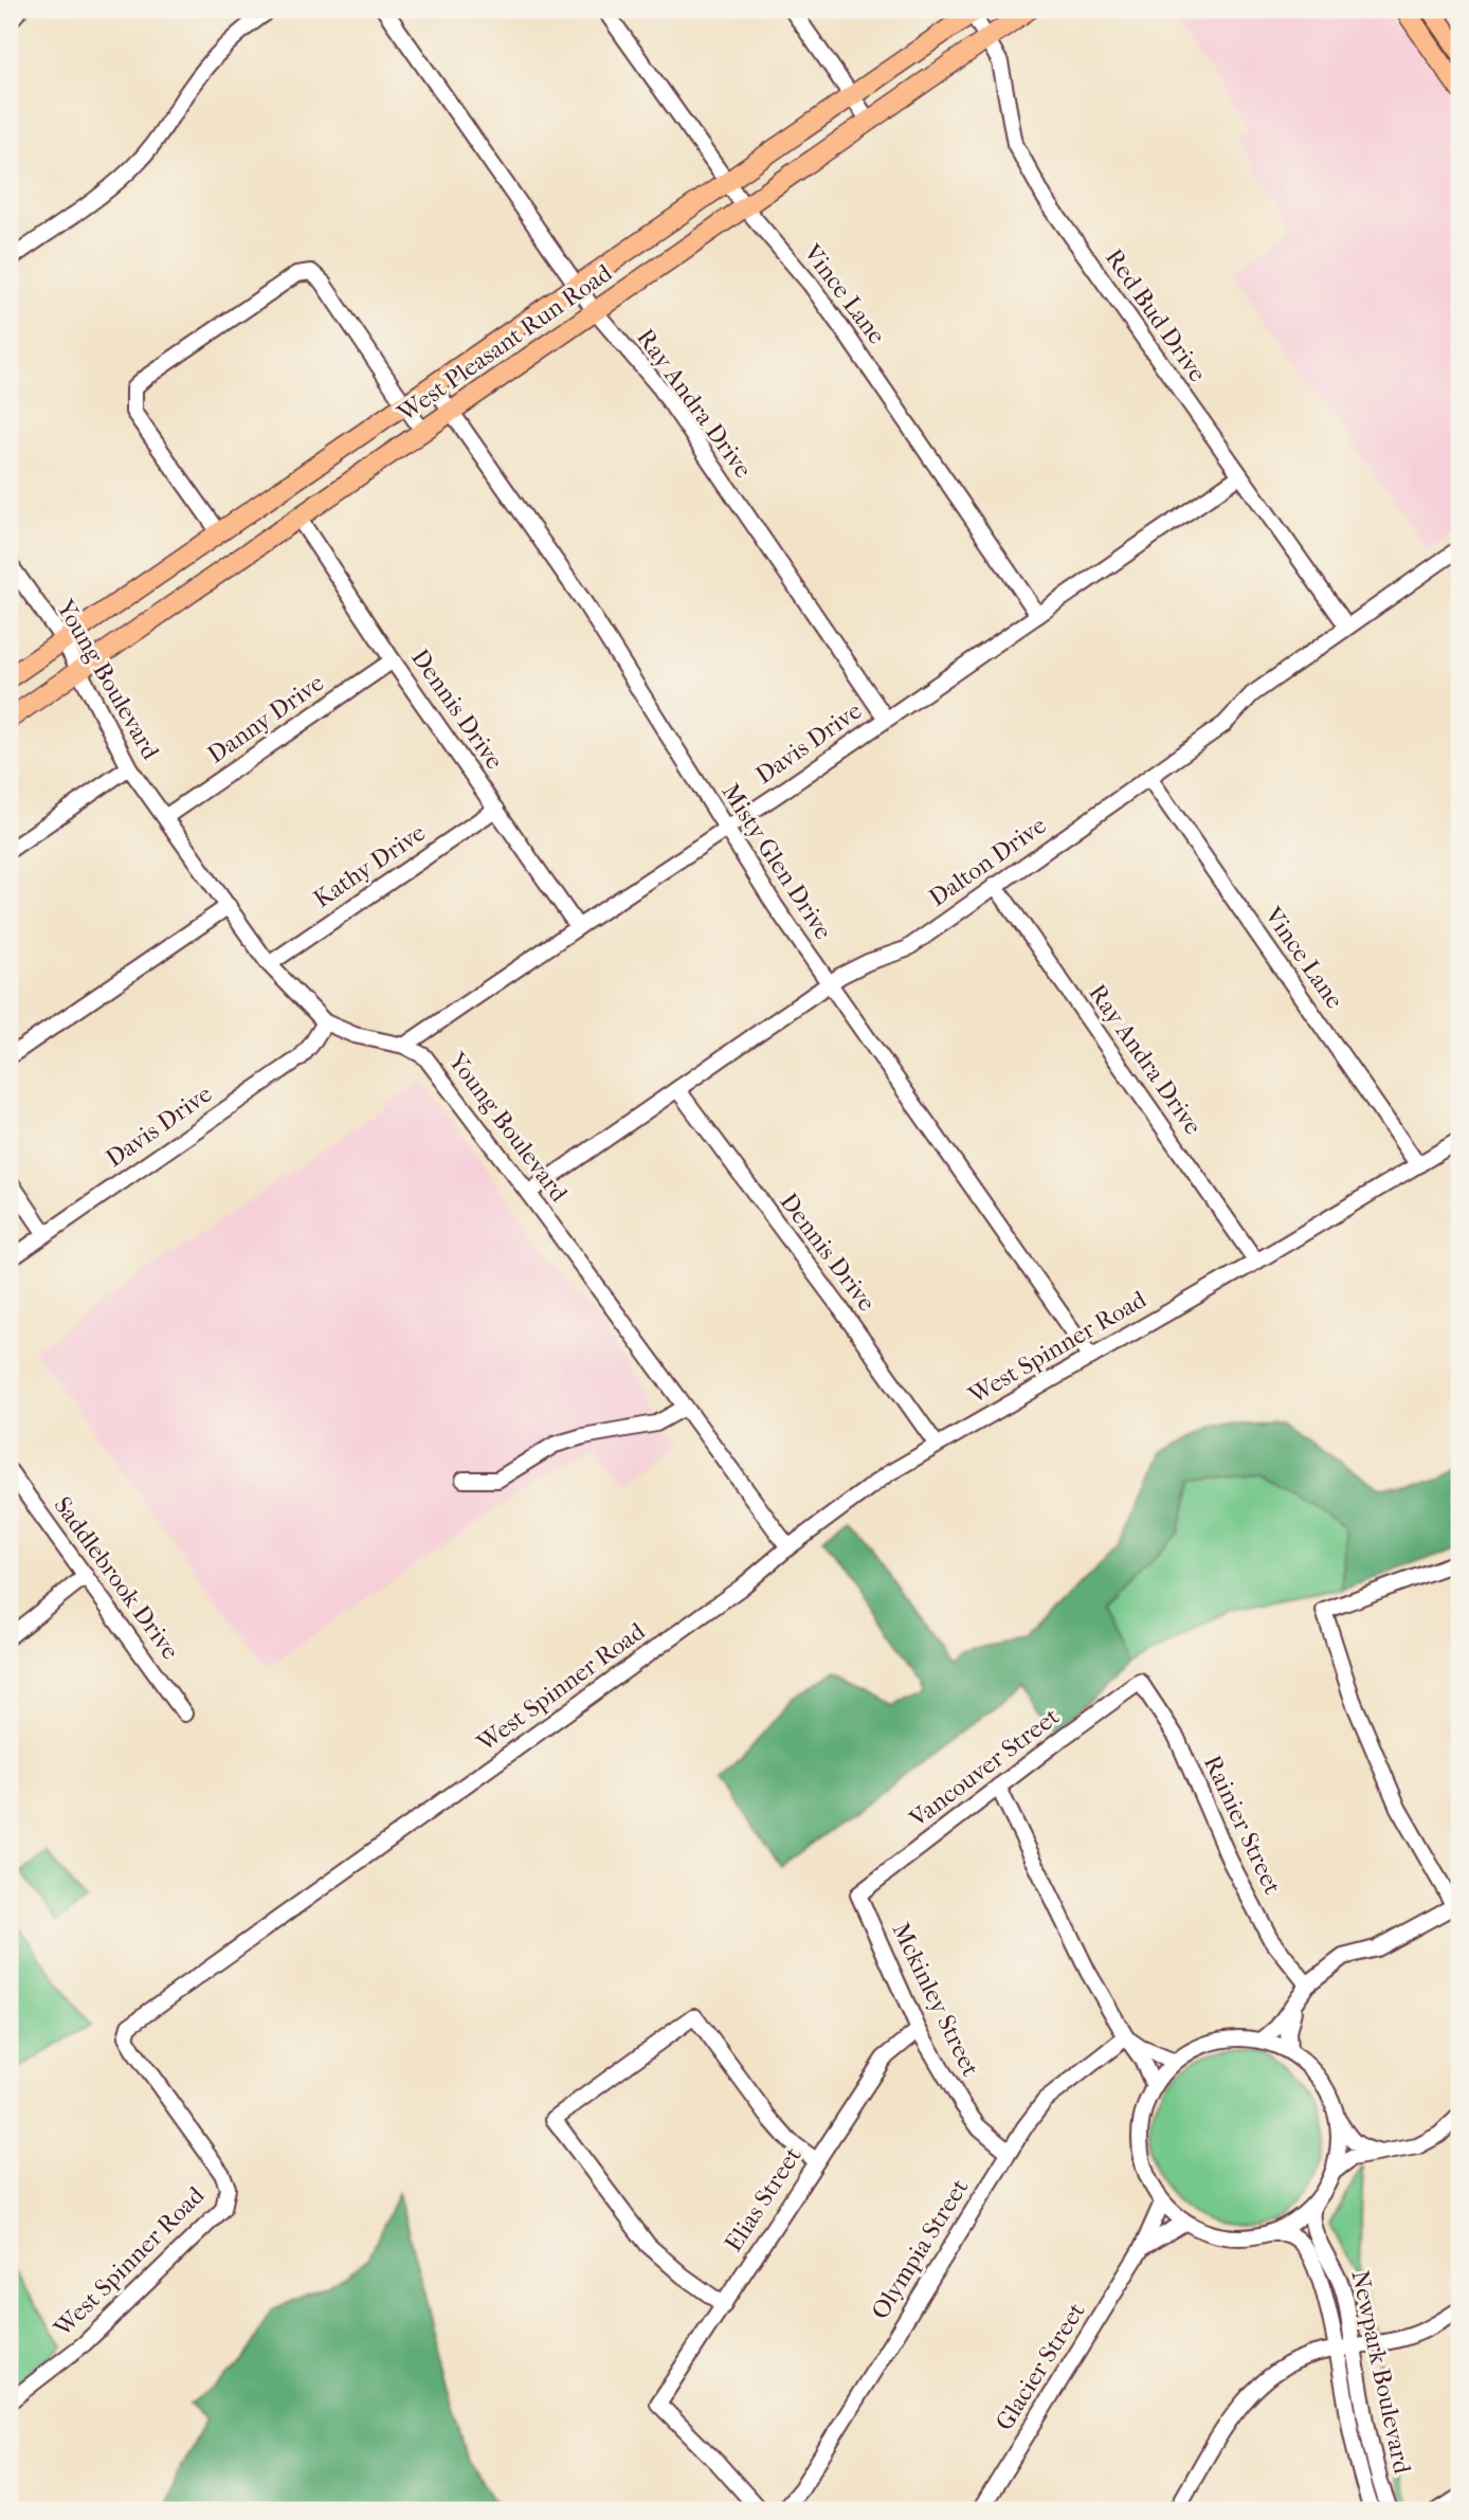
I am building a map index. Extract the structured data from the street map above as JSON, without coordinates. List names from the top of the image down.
{
  "streets": {
    "main road": ["West Pleasant Run Road"],
    "street": [
      "Vince Lane",
      "Red Bud Drive",
      "Ray Andra Drive",
      "Young Boulevard",
      "Dennis Drive",
      "Danny Drive",
      "Davis Drive",
      "Misty Glen Drive",
      "Dalton Drive",
      "Kathy Drive",
      "West Spinner Road",
      "Saddlebrook Drive",
      "Vancouver Street",
      "Rainier Street",
      "Mckinley Street",
      "Elias Street",
      "Olympia Street",
      "Glacier Street",
      "Newpark Boulevard"
    ]
  },
  "crossings": [
    ["Vince Lane", "West Pleasant Run Road"],
    ["Vince Lane", "Davis Drive"],
    ["Vince Lane", "Dalton Drive"],
    ["Vince Lane", "West Spinner Road"],
    ["Red Bud Drive", "West Pleasant Run Road"],
    ["Red Bud Drive", "Davis Drive"],
    ["Red Bud Drive", "Dalton Drive"],
    ["West Pleasant Run Road", "Ray Andra Drive"],
    ["West Pleasant Run Road", "Young Boulevard"],
    ["West Pleasant Run Road", "Dennis Drive"],
    ["West Pleasant Run Road", "Misty Glen Drive"],
    ["Ray Andra Drive", "Davis Drive"],
    ["Ray Andra Drive", "Dalton Drive"],
    ["Ray Andra Drive", "West Spinner Road"],
    ["Young Boulevard", "Danny Drive"],
    ["Young Boulevard", "Davis Drive"],
    ["Young Boulevard", "Dalton Drive"],
    ["Young Boulevard", "Kathy Drive"],
    ["Young Boulevard", "West Spinner Road"],
    ["Dennis Drive", "Danny Drive"],
    ["Dennis Drive", "Davis Drive"],
    ["Dennis Drive", "Dalton Drive"],
    ["Dennis Drive", "Kathy Drive"],
    ["Dennis Drive", "West Spinner Road"],
    ["Davis Drive", "Misty Glen Drive"],
    ["Misty Glen Drive", "Dalton Drive"],
    ["Misty Glen Drive", "West Spinner Road"],
    ["Vancouver Street", "Rainier Street"],
    ["Vancouver Street", "Mckinley Street"],
    ["Mckinley Street", "Elias Street"],
    ["Mckinley Street", "Olympia Street"],
    ["Glacier Street", "Newpark Boulevard"]
  ]
}
